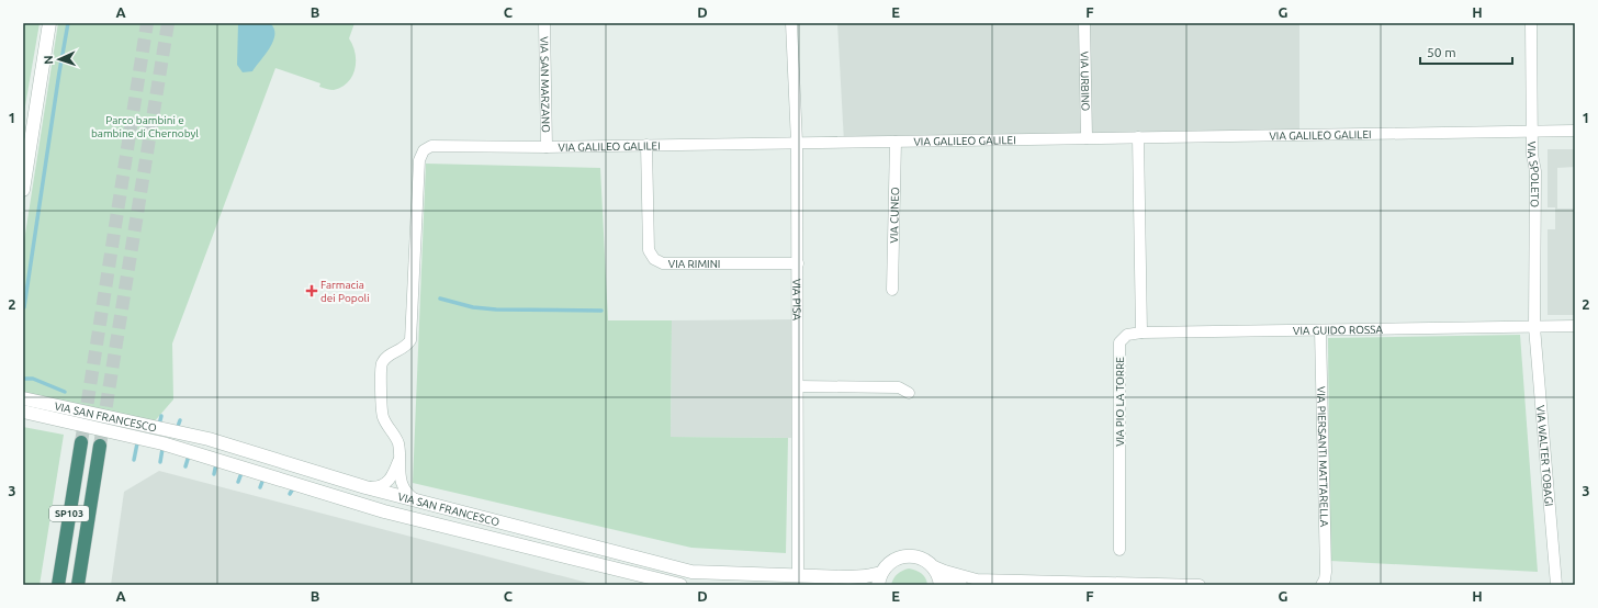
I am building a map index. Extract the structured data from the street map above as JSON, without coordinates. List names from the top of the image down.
{
  "streets": {
    "highway": ["SP103"],
    "street": [
      "VIA URBINO",
      "VIA SAN MARZANO",
      "VIA GALILEO GALILEI",
      "VIA SPOLETO",
      "VIA CUNEO",
      "VIA RIMINI",
      "VIA PISA",
      "VIA GUIDO ROSSA",
      "VIA PIO LA TORRE",
      "VIA SAN FRANCESCO",
      "VIA WALTER TOBAGI",
      "VIA PIERSANTI MATTARELLA"
    ]
  },
  "crossings": [
    ["VIA URBINO", "VIA GALILEO GALILEI"],
    ["VIA SAN MARZANO", "VIA GALILEO GALILEI"],
    ["VIA GALILEO GALILEI", "VIA SPOLETO"],
    ["VIA GALILEO GALILEI", "VIA CUNEO"],
    ["VIA GALILEO GALILEI", "VIA RIMINI"],
    ["VIA GALILEO GALILEI", "VIA PISA"],
    ["VIA SPOLETO", "VIA GUIDO ROSSA"],
    ["VIA SPOLETO", "VIA WALTER TOBAGI"],
    ["VIA RIMINI", "VIA PISA"],
    ["VIA PISA", "VIA SAN FRANCESCO"],
    ["VIA GUIDO ROSSA", "VIA PIO LA TORRE"],
    ["VIA GUIDO ROSSA", "VIA WALTER TOBAGI"],
    ["VIA GUIDO ROSSA", "VIA PIERSANTI MATTARELLA"]
  ],
  "parks": ["Parco bambini e bambine di Chernobyl"],
  "places": {
    "health": ["Farmacia dei Popoli"]
  },
  "scale_bar": "50 m",
  "north": "left",
  "grid": {
    "columns": [
      "A",
      "B",
      "C",
      "D",
      "E",
      "F",
      "G",
      "H"
    ],
    "rows": ["1", "2", "3"]
  }
}
